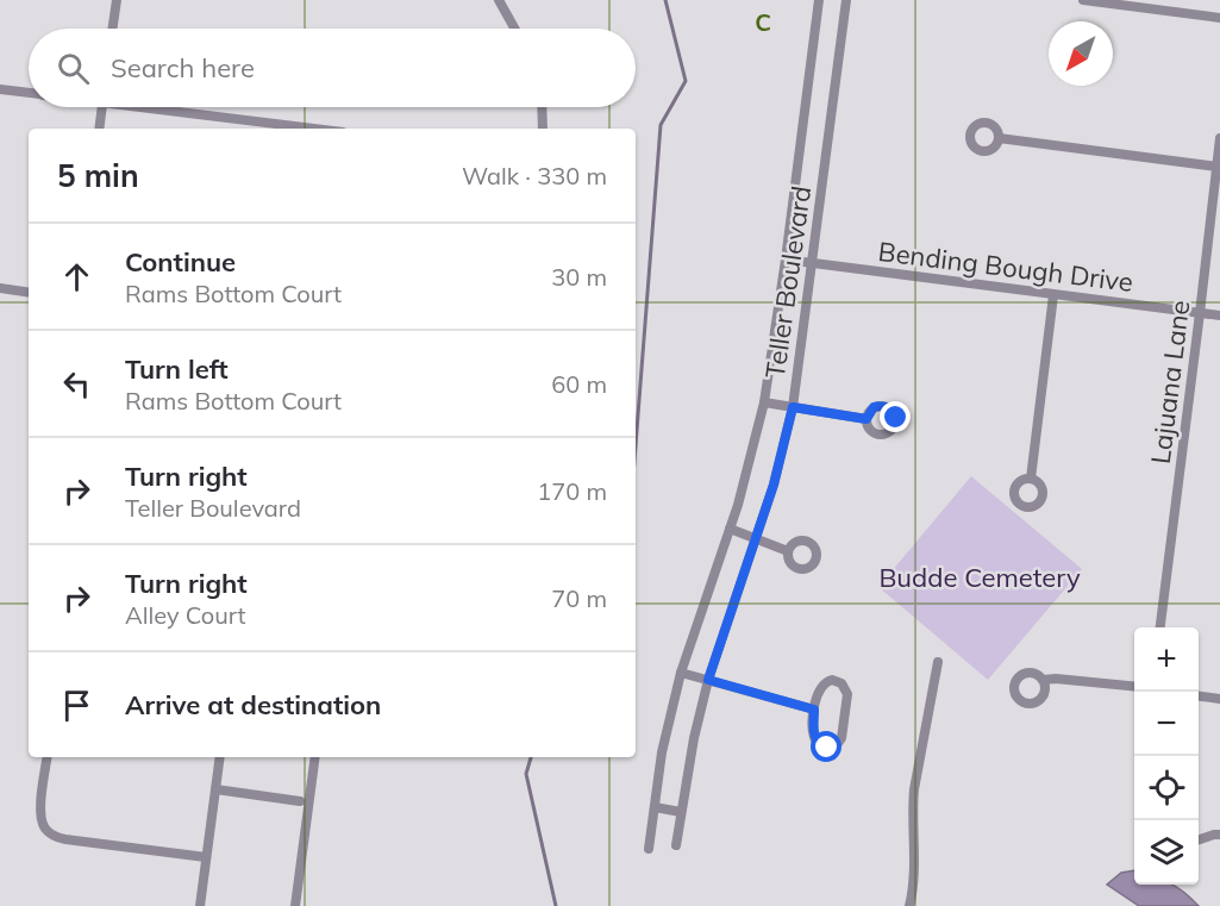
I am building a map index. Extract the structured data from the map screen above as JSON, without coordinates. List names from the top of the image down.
{
  "streets": {
    "street": ["Bending Bough Drive", "Teller Boulevard", "Lajuana Lane"]
  },
  "crossings": [
    ["Bending Bough Drive", "Teller Boulevard"],
    ["Bending Bough Drive", "Lajuana Lane"]
  ],
  "parks": ["Budde Cemetery"],
  "north": "bottom left",
  "page": {
    "search": "Search here",
    "heading": ["5 min", "Walk · 330 m"],
    "list": [
      ["Continue", "Rams Bottom Court", "30 m"],
      ["Turn left", "Rams Bottom Court", "60 m"],
      ["Turn right", "Teller Boulevard", "170 m"],
      ["Turn right", "Alley Court", "70 m"],
      "Arrive at destination"
    ],
    "map_buttons": ["+", "−"]
  },
  "grid": {
    "columns": ["C"]
  }
}
